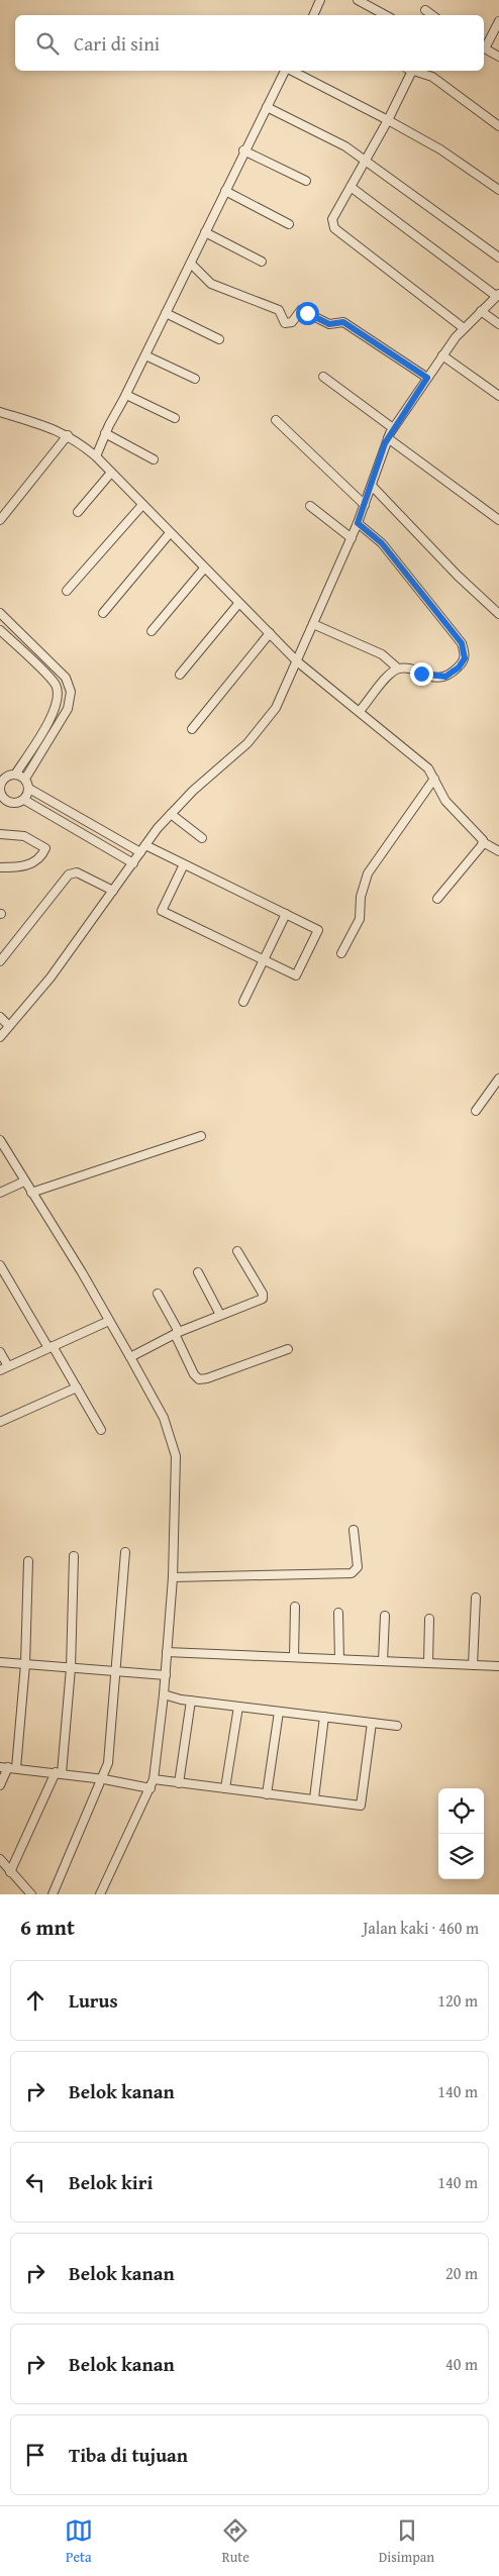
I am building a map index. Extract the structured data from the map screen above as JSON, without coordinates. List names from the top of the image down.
{
  "page": {
    "search": "Cari di sini",
    "heading": ["6 mnt", "Jalan kaki · 460 m"],
    "list": [
      ["Lurus", "120 m"],
      ["Belok kanan", "140 m"],
      ["Belok kiri", "140 m"],
      ["Belok kanan", "20 m"],
      ["Belok kanan", "40 m"],
      "Tiba di tujuan"
    ],
    "nav": ["Peta", "Rute", "Disimpan"]
  }
}
